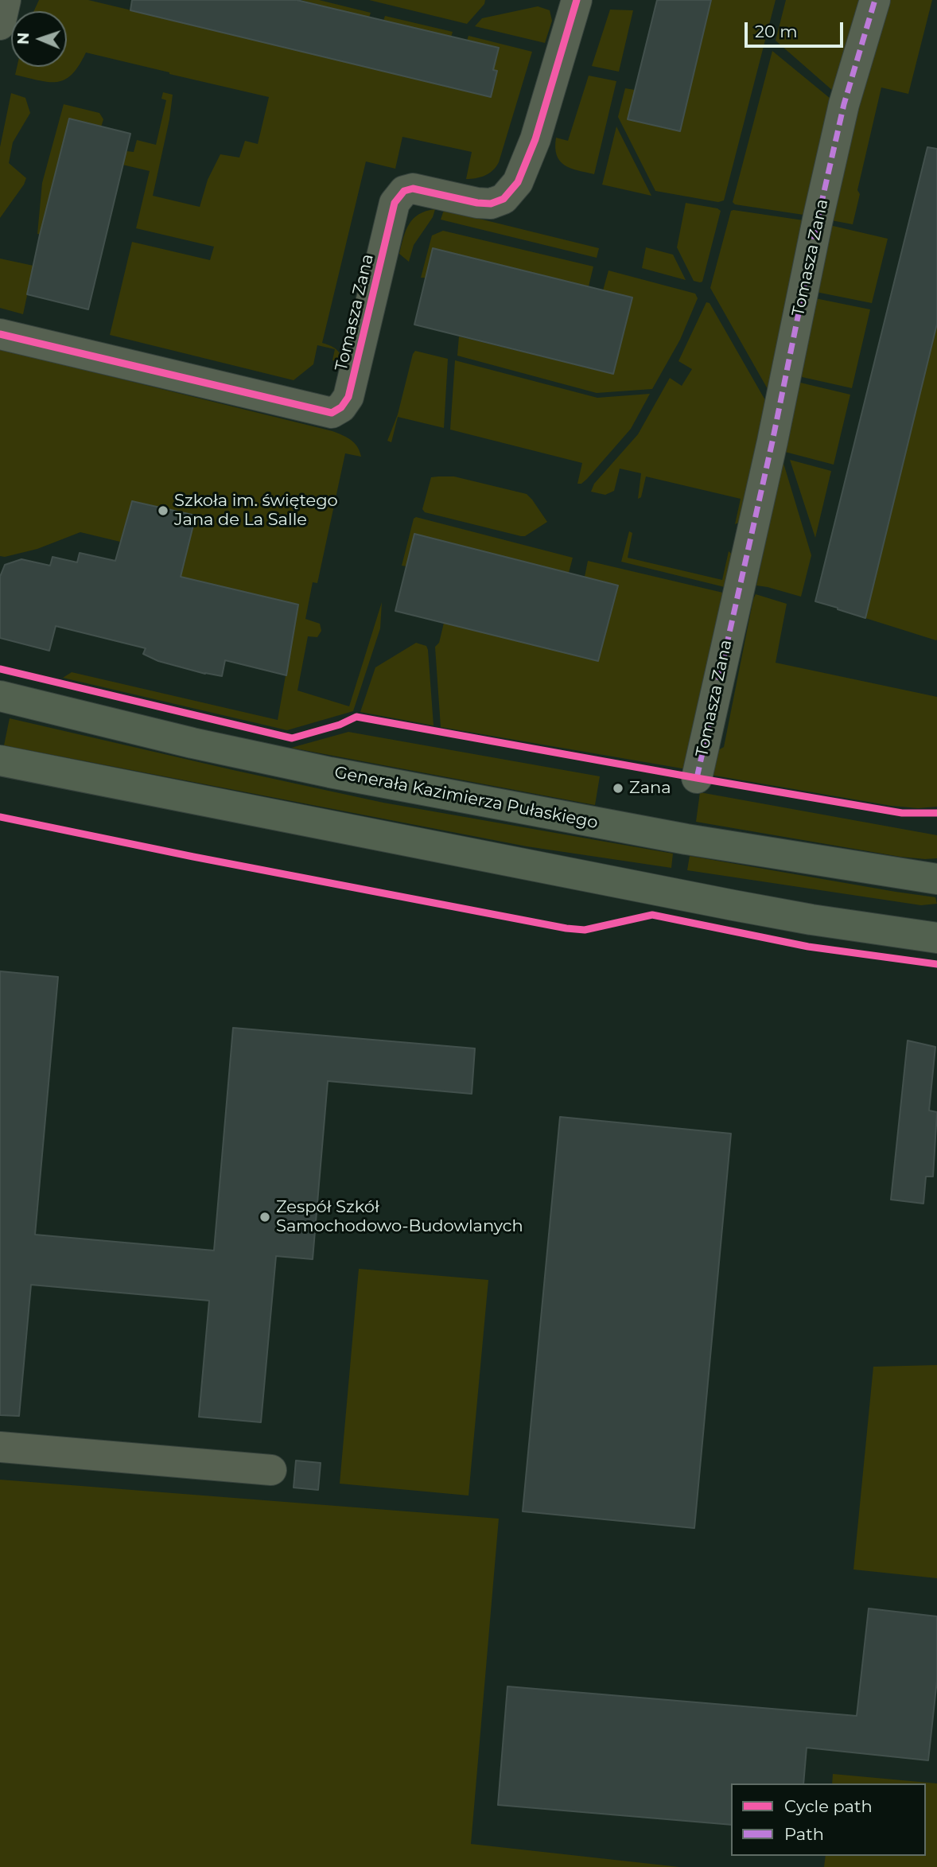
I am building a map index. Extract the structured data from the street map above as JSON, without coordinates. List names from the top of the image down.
{
  "streets": {
    "main road": ["Generała Kazimierza Pułaskiego"],
    "street": ["Tomasza Zana"]
  },
  "places": ["Szkoła im. świętego Jana de La Salle", "Zana", "Zespół Szkół Samochodowo-Budowlanych"],
  "legend": ["Cycle path", "Path"],
  "scale_bar": "20 m",
  "north": "left"
}
